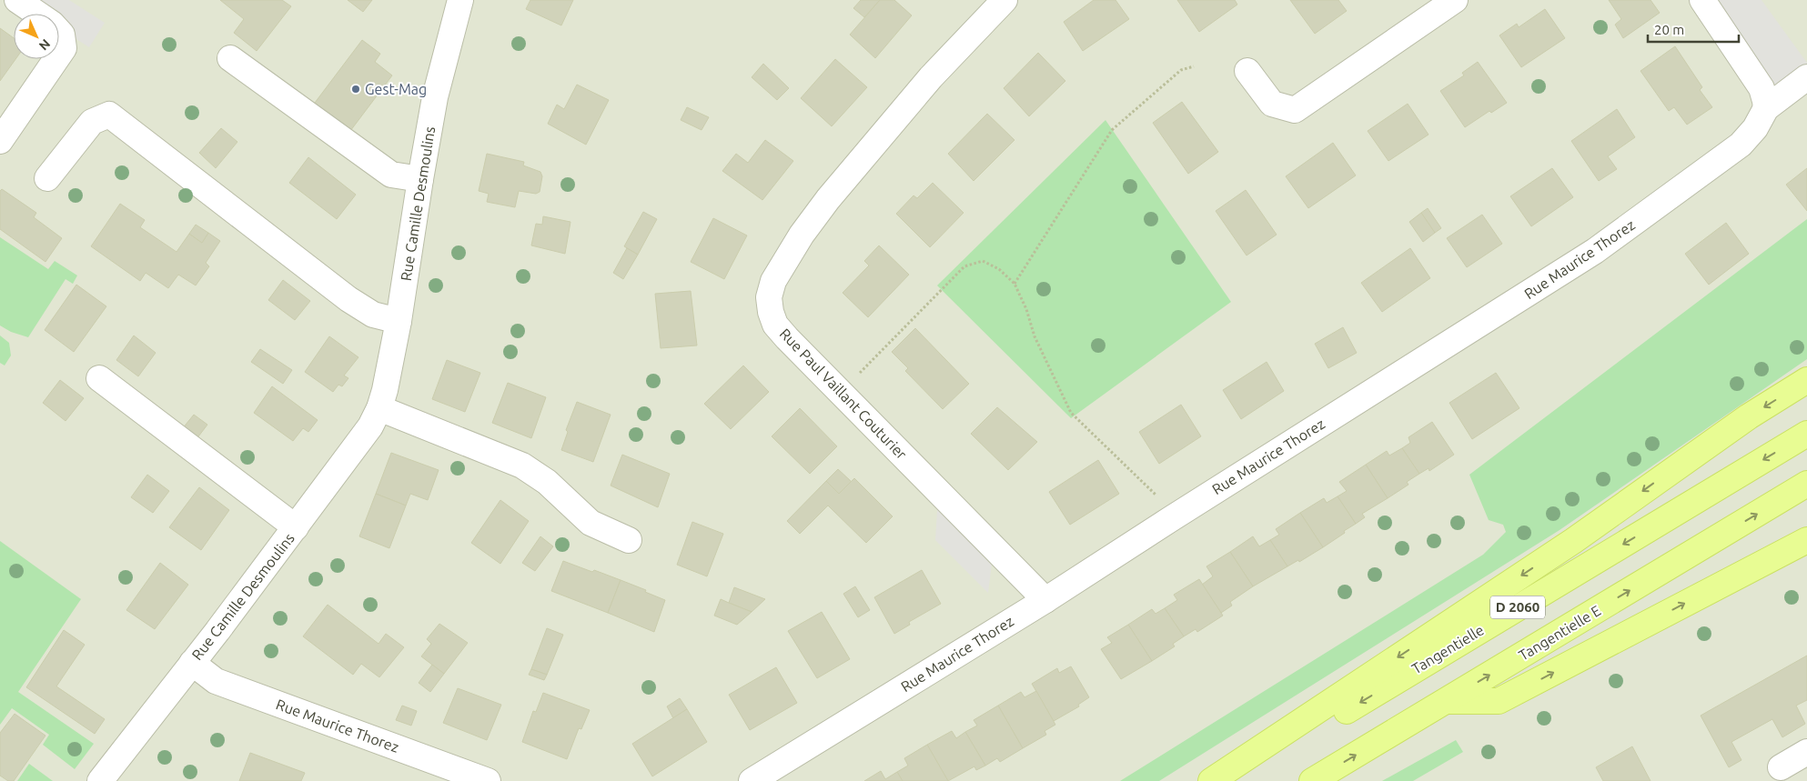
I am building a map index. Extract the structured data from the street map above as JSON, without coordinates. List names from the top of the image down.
{
  "streets": {
    "main road": ["D 2060", "Tangentielle E", "Tangentielle"],
    "street": ["Rue Camille Desmoulins", "Rue Maurice Thorez", "Rue Paul Vaillant Couturier"]
  },
  "crossings": [
    ["Rue Camille Desmoulins", "Rue Maurice Thorez"],
    ["Rue Maurice Thorez", "Rue Paul Vaillant Couturier"]
  ],
  "places": ["Gest-Mag"],
  "scale_bar": "20 m",
  "north": "bottom right"
}
